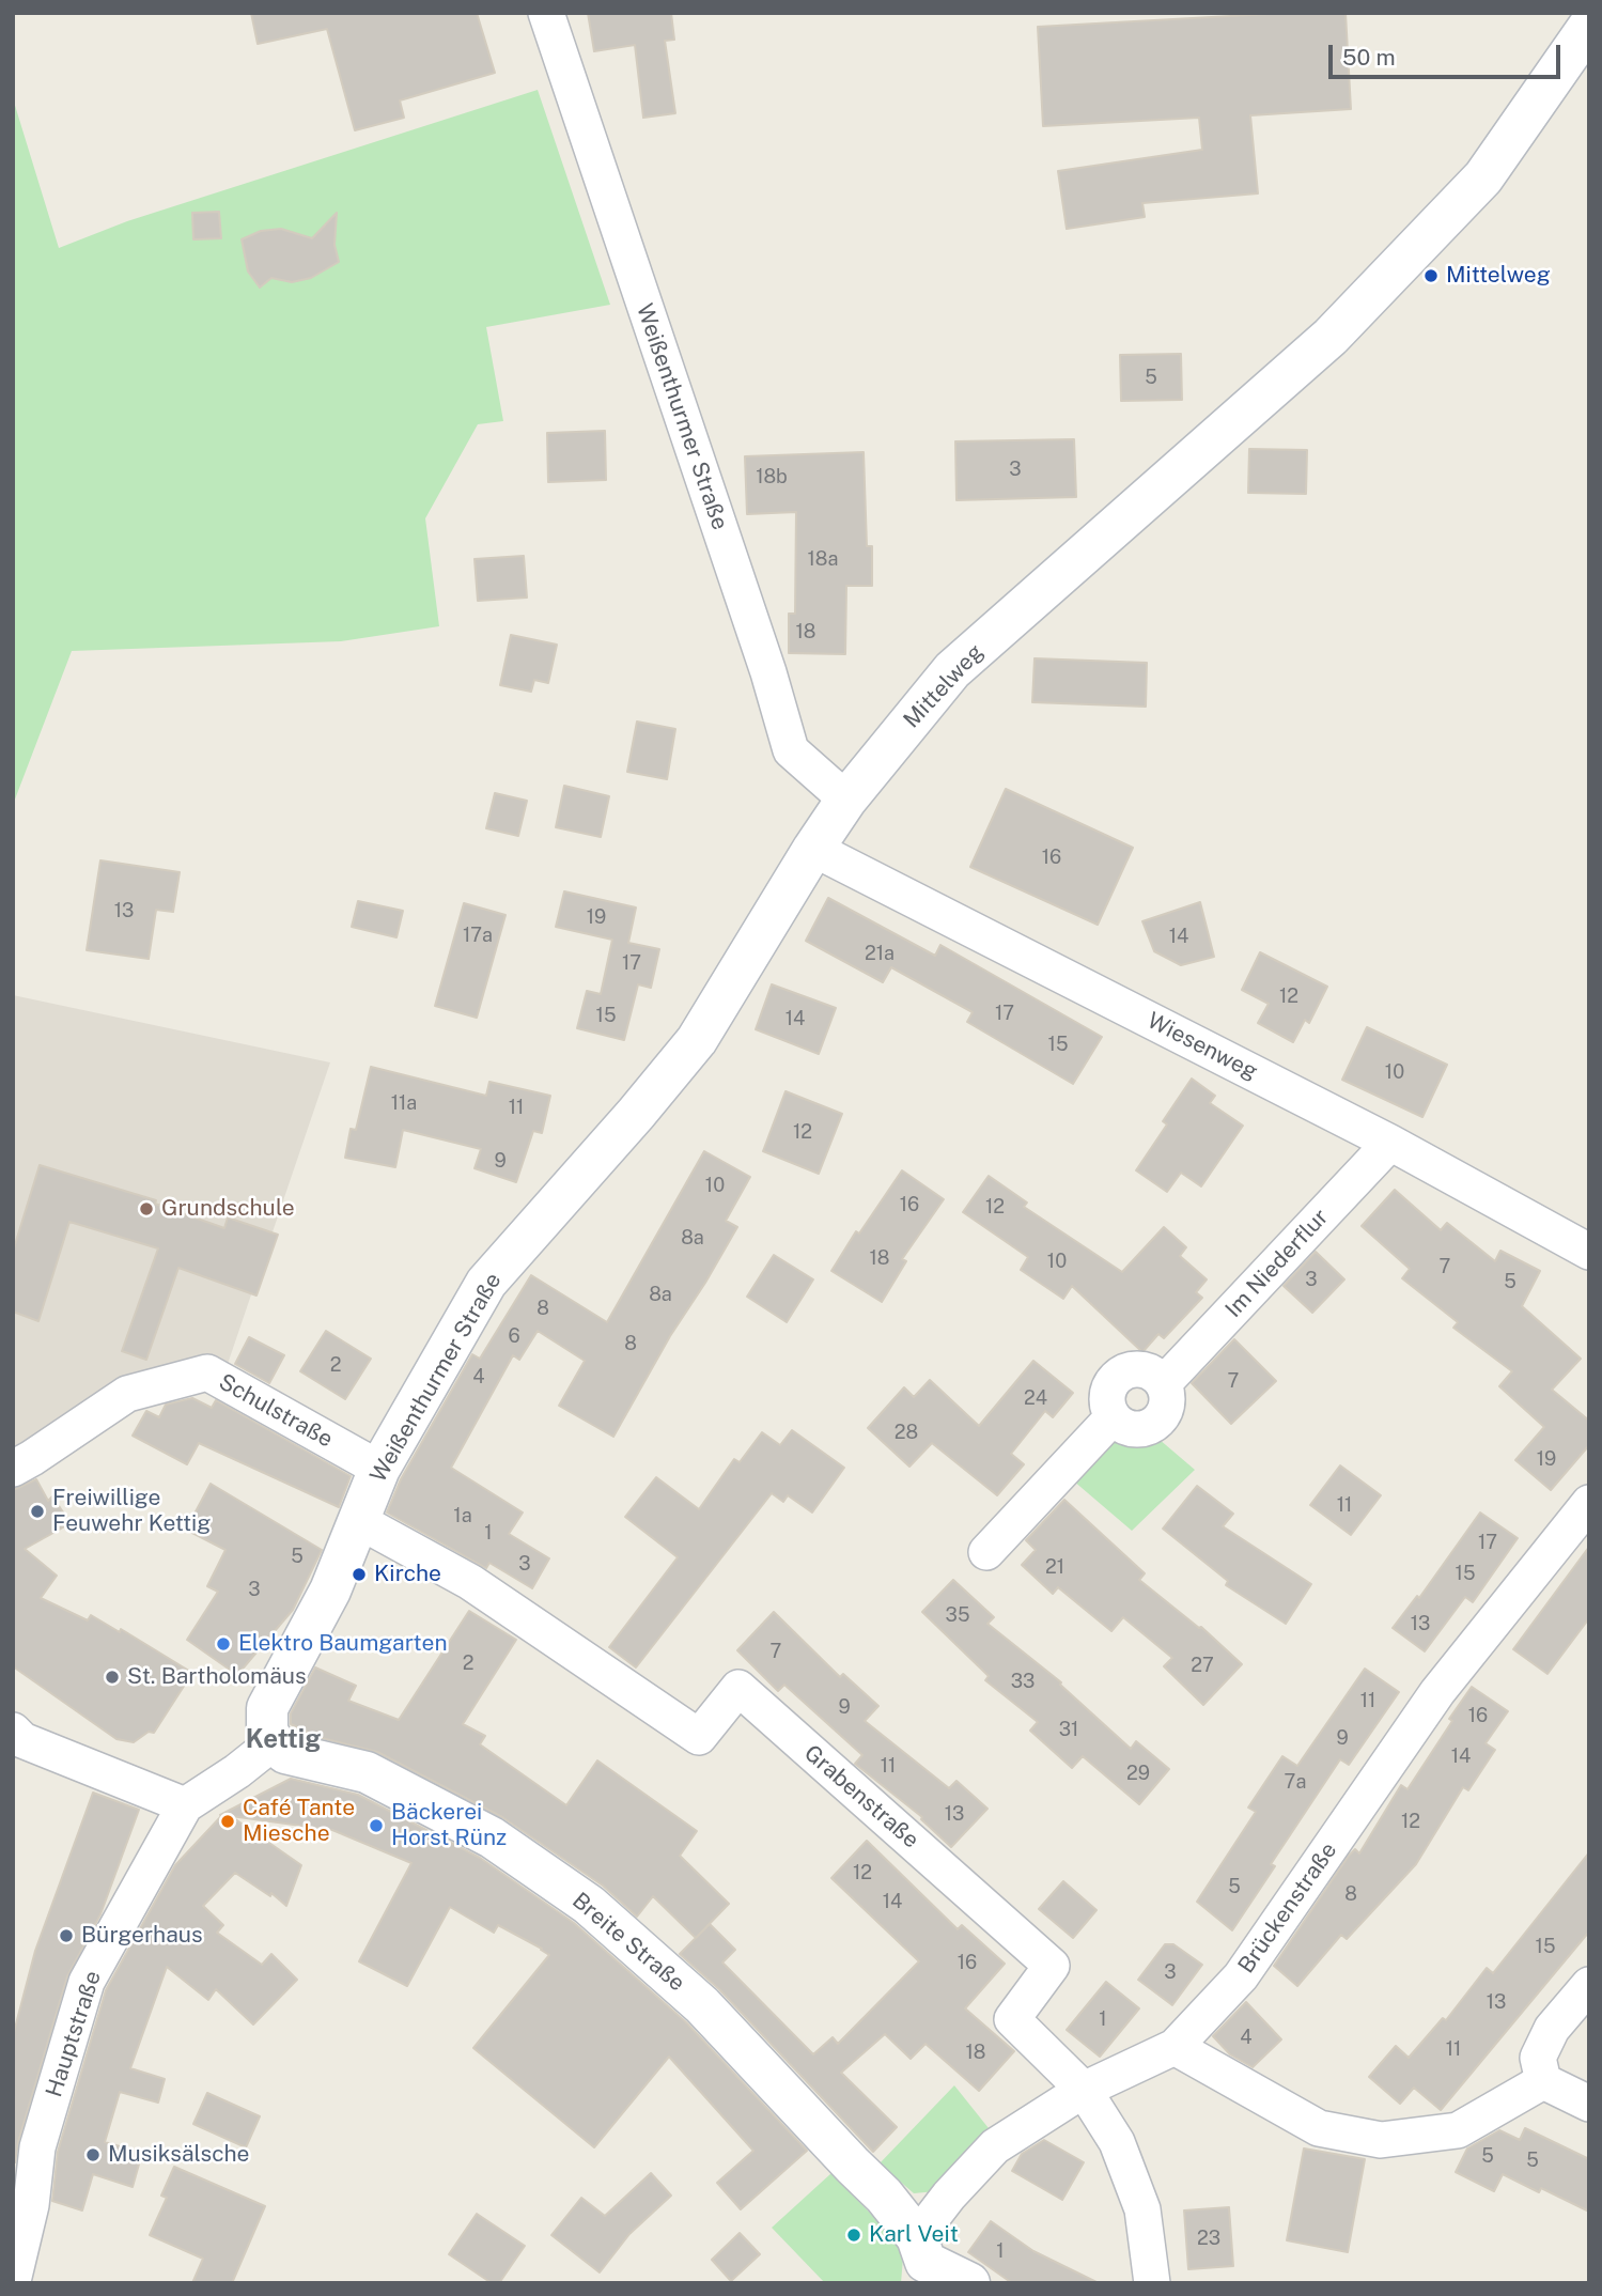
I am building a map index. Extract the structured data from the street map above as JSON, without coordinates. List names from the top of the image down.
{
  "streets": {
    "street": [
      "Weißenthurmer Straße",
      "Mittelweg",
      "Wiesenweg",
      "Im Niederflur",
      "Schulstraße",
      "Grabenstraße",
      "Brückenstraße",
      "Breite Straße",
      "Hauptstraße"
    ]
  },
  "crossings": [
    ["Weißenthurmer Straße", "Mittelweg"],
    ["Weißenthurmer Straße", "Wiesenweg"],
    ["Weißenthurmer Straße", "Schulstraße"],
    ["Weißenthurmer Straße", "Grabenstraße"],
    ["Weißenthurmer Straße", "Breite Straße"],
    ["Mittelweg", "Wiesenweg"],
    ["Wiesenweg", "Im Niederflur"],
    ["Grabenstraße", "Brückenstraße"],
    ["Brückenstraße", "Breite Straße"]
  ],
  "districts": ["Kettig"],
  "places": [
    "Mittelweg",
    "Grundschule",
    "Freiwillige Feuwehr Kettig",
    "Kirche",
    "Elektro Baumgarten",
    "St. Bartholomäus",
    "Café Tante Miesche",
    "Bäckerei Horst Rünz",
    "Bürgerhaus",
    "Musiksälsche",
    "Karl Veit"
  ],
  "house_numbers": [
    "5",
    "3",
    "18b",
    "18a",
    "18",
    "16",
    "13",
    "19",
    "17a",
    "14",
    "21a",
    "17",
    "12",
    "17",
    "15",
    "14",
    "15",
    "10",
    "11a",
    "11",
    "12",
    "9",
    "10",
    "16",
    "12",
    "8a",
    "18",
    "10",
    "7",
    "3",
    "5",
    "8a",
    "8",
    "6",
    "8",
    "2",
    "4",
    "7",
    "24",
    "28",
    "19",
    "11",
    "1a",
    "1",
    "17",
    "5",
    "3",
    "21",
    "15",
    "3",
    "35",
    "13",
    "7",
    "2",
    "27",
    "33",
    "11",
    "9",
    "16",
    "31",
    "9",
    "14",
    "11",
    "29",
    "7a",
    "13",
    "12",
    "12",
    "5",
    "8",
    "14",
    "15",
    "16",
    "3",
    "13",
    "1",
    "4",
    "11",
    "18",
    "5",
    "5",
    "23",
    "1"
  ],
  "scale_bar": "50 m"
}
